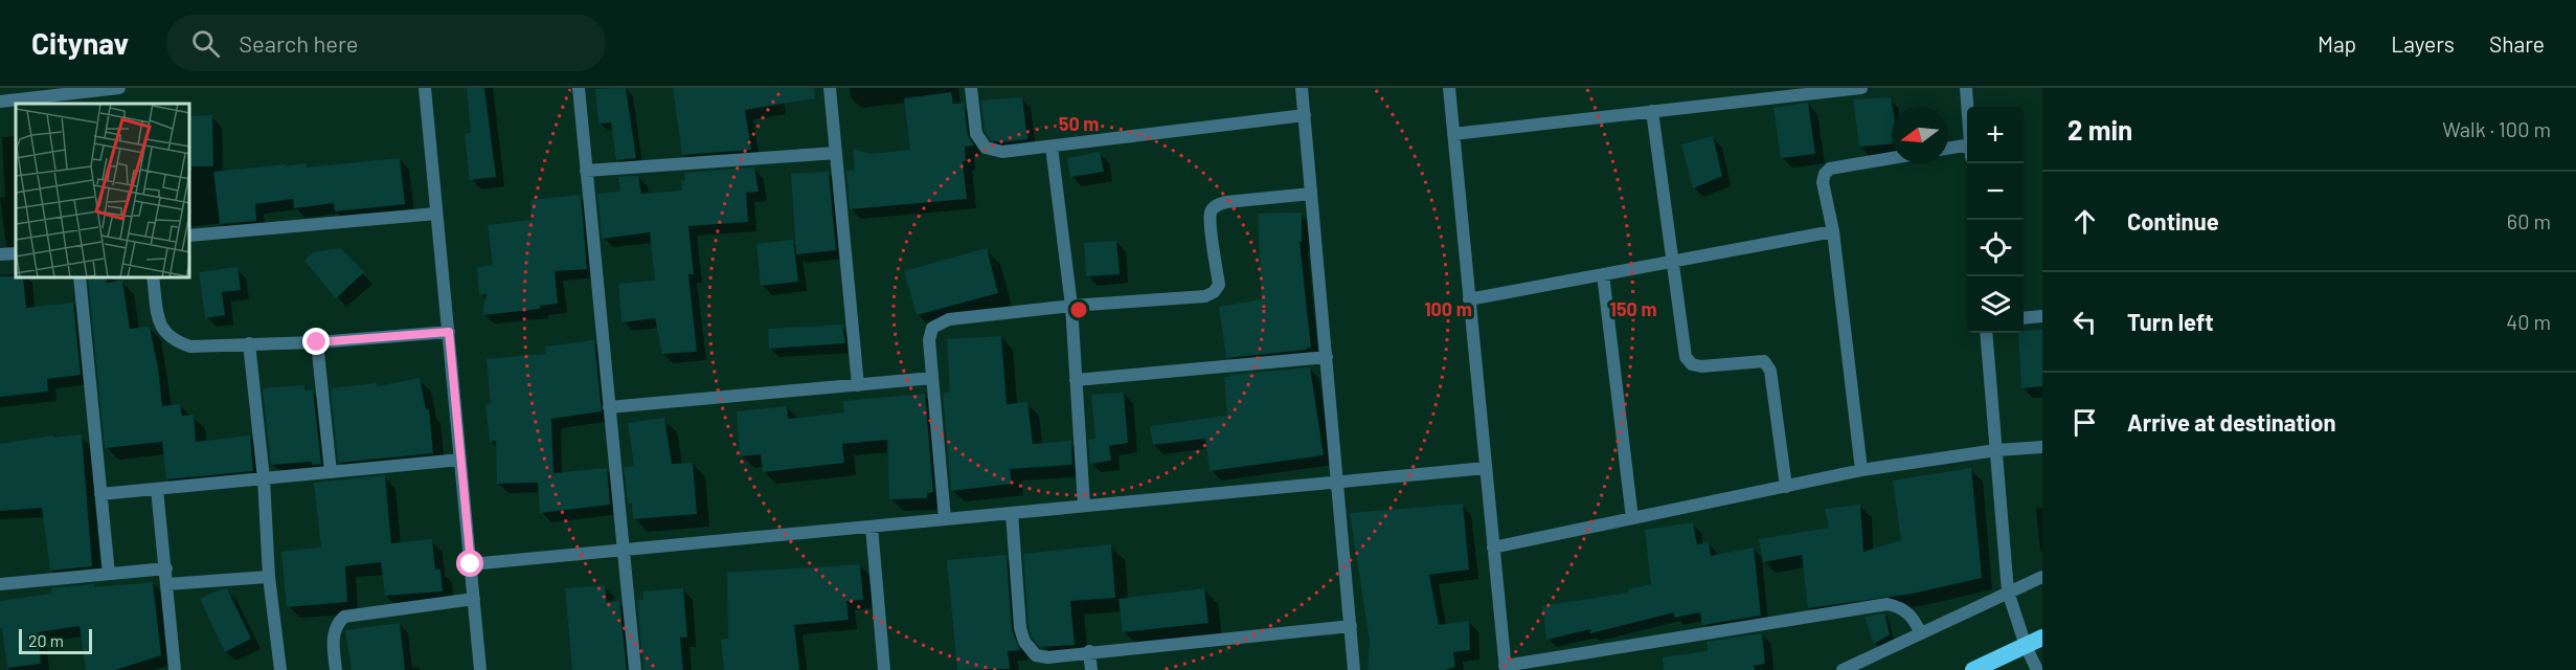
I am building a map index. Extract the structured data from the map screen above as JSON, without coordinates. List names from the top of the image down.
{
  "scale_bar": "20 m",
  "north": "left",
  "page": {
    "header": "Citynav",
    "search": "Search here",
    "nav": ["Map", "Layers", "Share"],
    "heading": ["2 min", "Walk · 100 m"],
    "map_buttons": ["+", "−"],
    "list": [
      ["Continue", "60 m"],
      ["Turn left", "40 m"],
      "Arrive at destination"
    ],
    "scale": "20 m"
  },
  "rings": ["50 m", "100 m", "150 m"]
}
